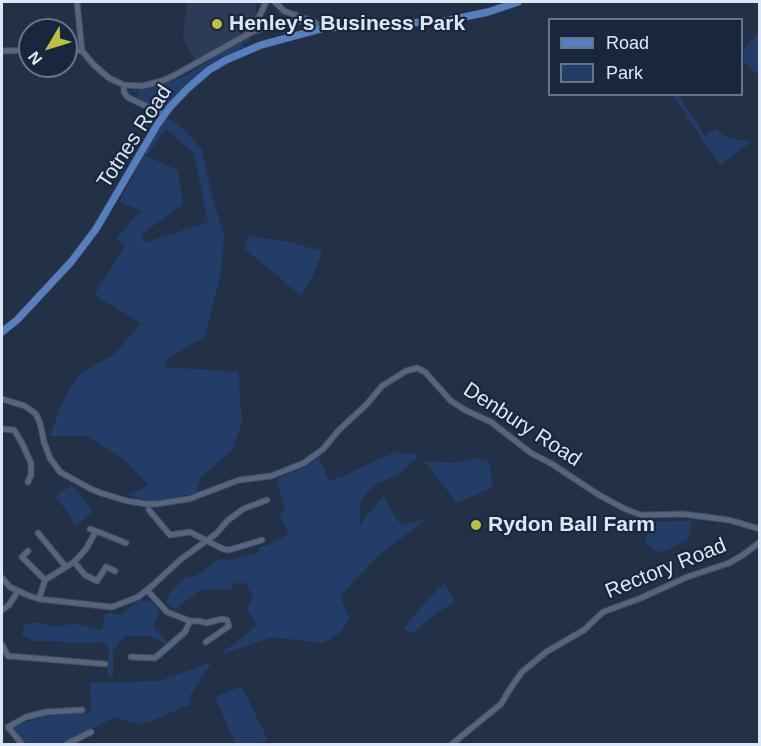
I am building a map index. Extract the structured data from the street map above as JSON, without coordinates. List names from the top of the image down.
{
  "streets": {
    "main road": ["Totnes Road"],
    "street": ["Denbury Road", "Rectory Road"]
  },
  "places": ["Henley's Business Park", "Rydon Ball Farm"],
  "legend": ["Road", "Park"],
  "north": "bottom left"
}
